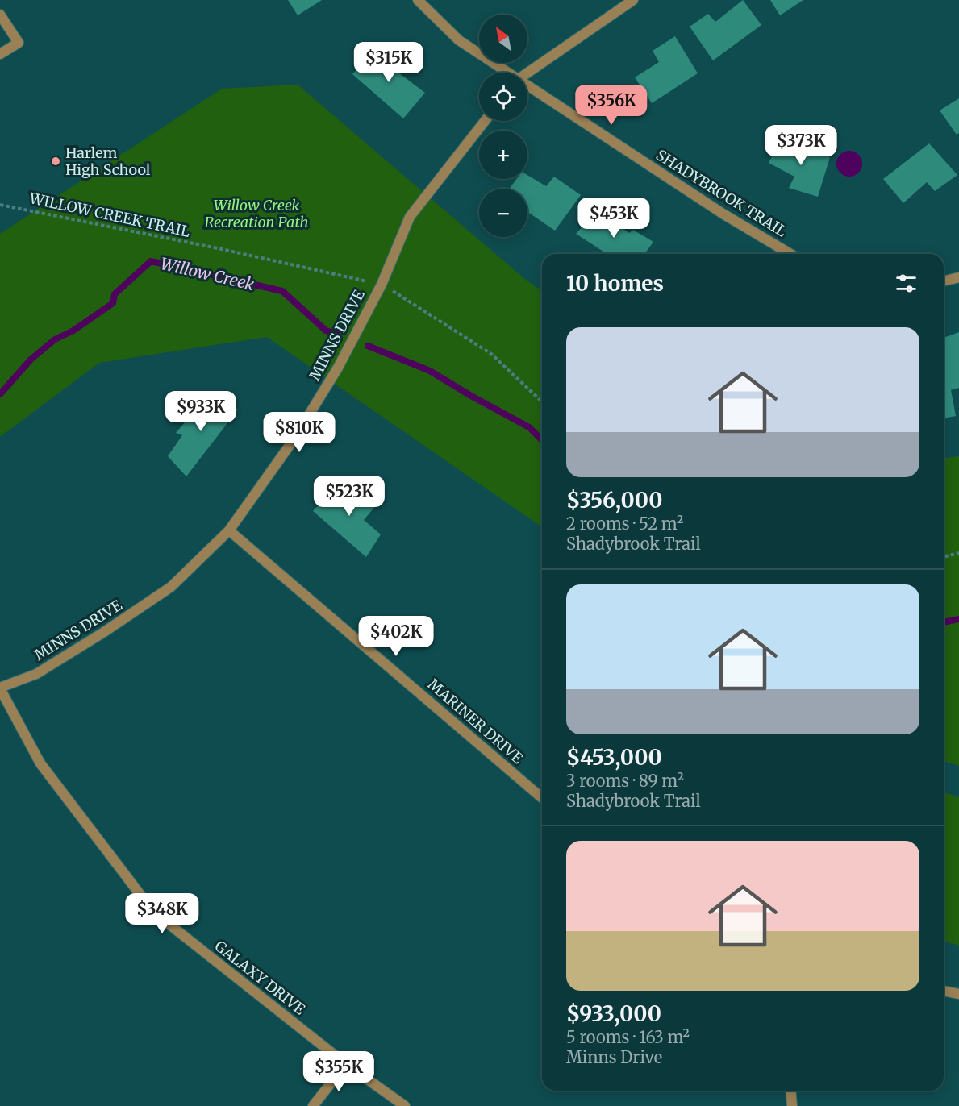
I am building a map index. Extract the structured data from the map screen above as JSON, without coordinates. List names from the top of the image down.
{
  "streets": {
    "street": [
      "SHADYBROOK TRAIL",
      "MINNS DRIVE",
      "MARINER DRIVE",
      "GALAXY DRIVE"
    ],
    "path": ["WILLOW CREEK TRAIL"]
  },
  "crossings": [
    ["WILLOW CREEK TRAIL", "MINNS DRIVE"],
    ["MINNS DRIVE", "MARINER DRIVE"],
    ["MINNS DRIVE", "GALAXY DRIVE"]
  ],
  "water": ["Willow Creek"],
  "parks": ["Willow Creek Recreation Path"],
  "places": ["Harlem High School"],
  "north": "top left",
  "page": {
    "map_buttons": ["+", "−"],
    "price": [
      "$315K",
      "$356K",
      "$373K",
      "$453K",
      "$933K",
      "$810K",
      "$523K",
      "$402K",
      "$348K",
      "$355K"
    ],
    "heading": "10 homes",
    "list": [
      {
        "name": "$356,000",
        "note": "2 rooms · 52 m² · Shadybrook Trail"
      },
      {
        "name": "$453,000",
        "note": "3 rooms · 89 m² · Shadybrook Trail"
      },
      {
        "name": "$933,000",
        "note": "5 rooms · 163 m² · Minns Drive"
      }
    ]
  }
}
